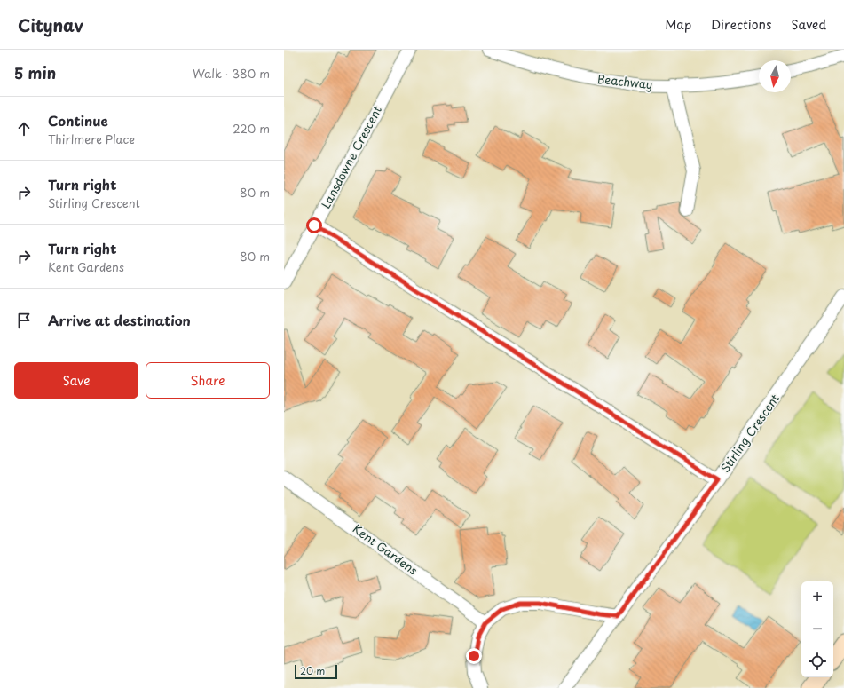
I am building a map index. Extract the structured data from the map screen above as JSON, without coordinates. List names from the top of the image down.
{
  "streets": {
    "street": [
      "Beachway",
      "Lansdowne Crescent",
      "Stirling Crescent",
      "Kent Gardens"
    ]
  },
  "scale_bar": "20 m",
  "north": "bottom",
  "page": {
    "header": "Citynav",
    "nav": ["Map", "Directions", "Saved"],
    "heading": ["5 min", "Walk · 380 m"],
    "list": [
      ["Continue", "Thirlmere Place", "220 m"],
      ["Turn right", "Stirling Crescent", "80 m"],
      ["Turn right", "Kent Gardens", "80 m"],
      "Arrive at destination"
    ],
    "buttons": ["Save", "Share"],
    "map_buttons": ["+", "−"],
    "scale": "20 m"
  }
}
